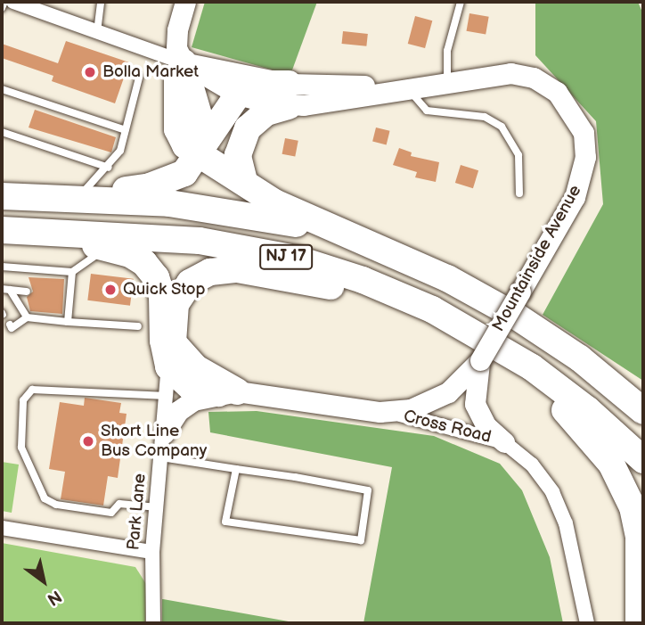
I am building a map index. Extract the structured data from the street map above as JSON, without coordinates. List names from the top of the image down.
{
  "streets": {
    "highway": ["NJ 17"],
    "street": ["Mountainside Avenue", "Cross Road", "Park Lane"]
  },
  "crossings": [
    ["Mountainside Avenue", "Cross Road"]
  ],
  "places": ["Bolla Market", "Quick Stop", "Short Line Bus Company"],
  "north": "bottom right"
}
